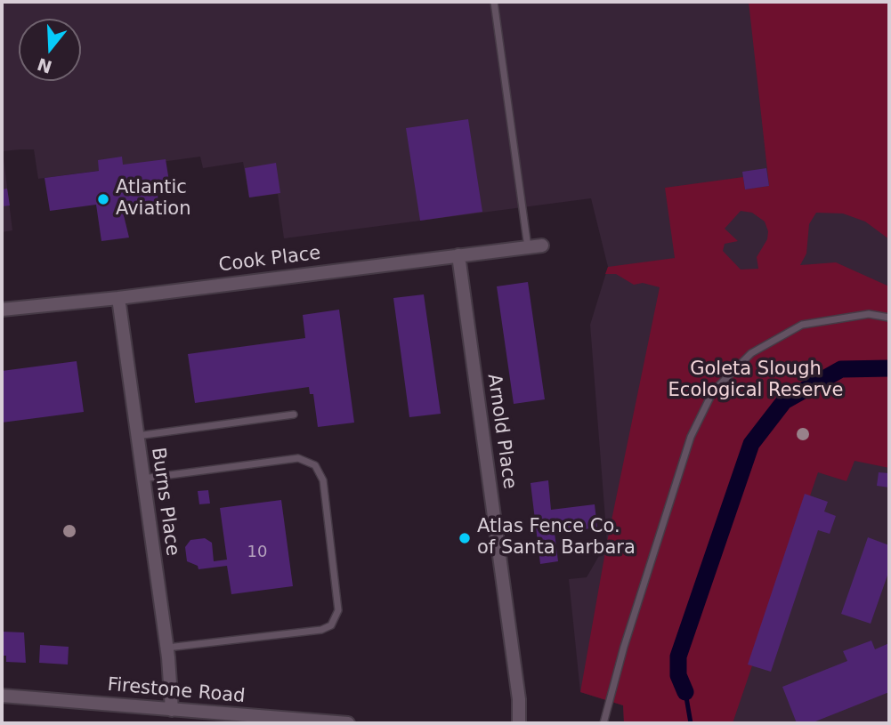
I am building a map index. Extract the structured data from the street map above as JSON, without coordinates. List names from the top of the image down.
{
  "streets": {
    "street": [
      "Cook Place",
      "Arnold Place",
      "Burns Place",
      "Firestone Road"
    ]
  },
  "crossings": [
    ["Cook Place", "Arnold Place"],
    ["Cook Place", "Burns Place"],
    ["Burns Place", "Firestone Road"]
  ],
  "parks": ["Goleta Slough Ecological Reserve"],
  "places": ["Atlantic Aviation", "Atlas Fence Co. of Santa Barbara"],
  "house_numbers": ["10"],
  "north": "bottom"
}
